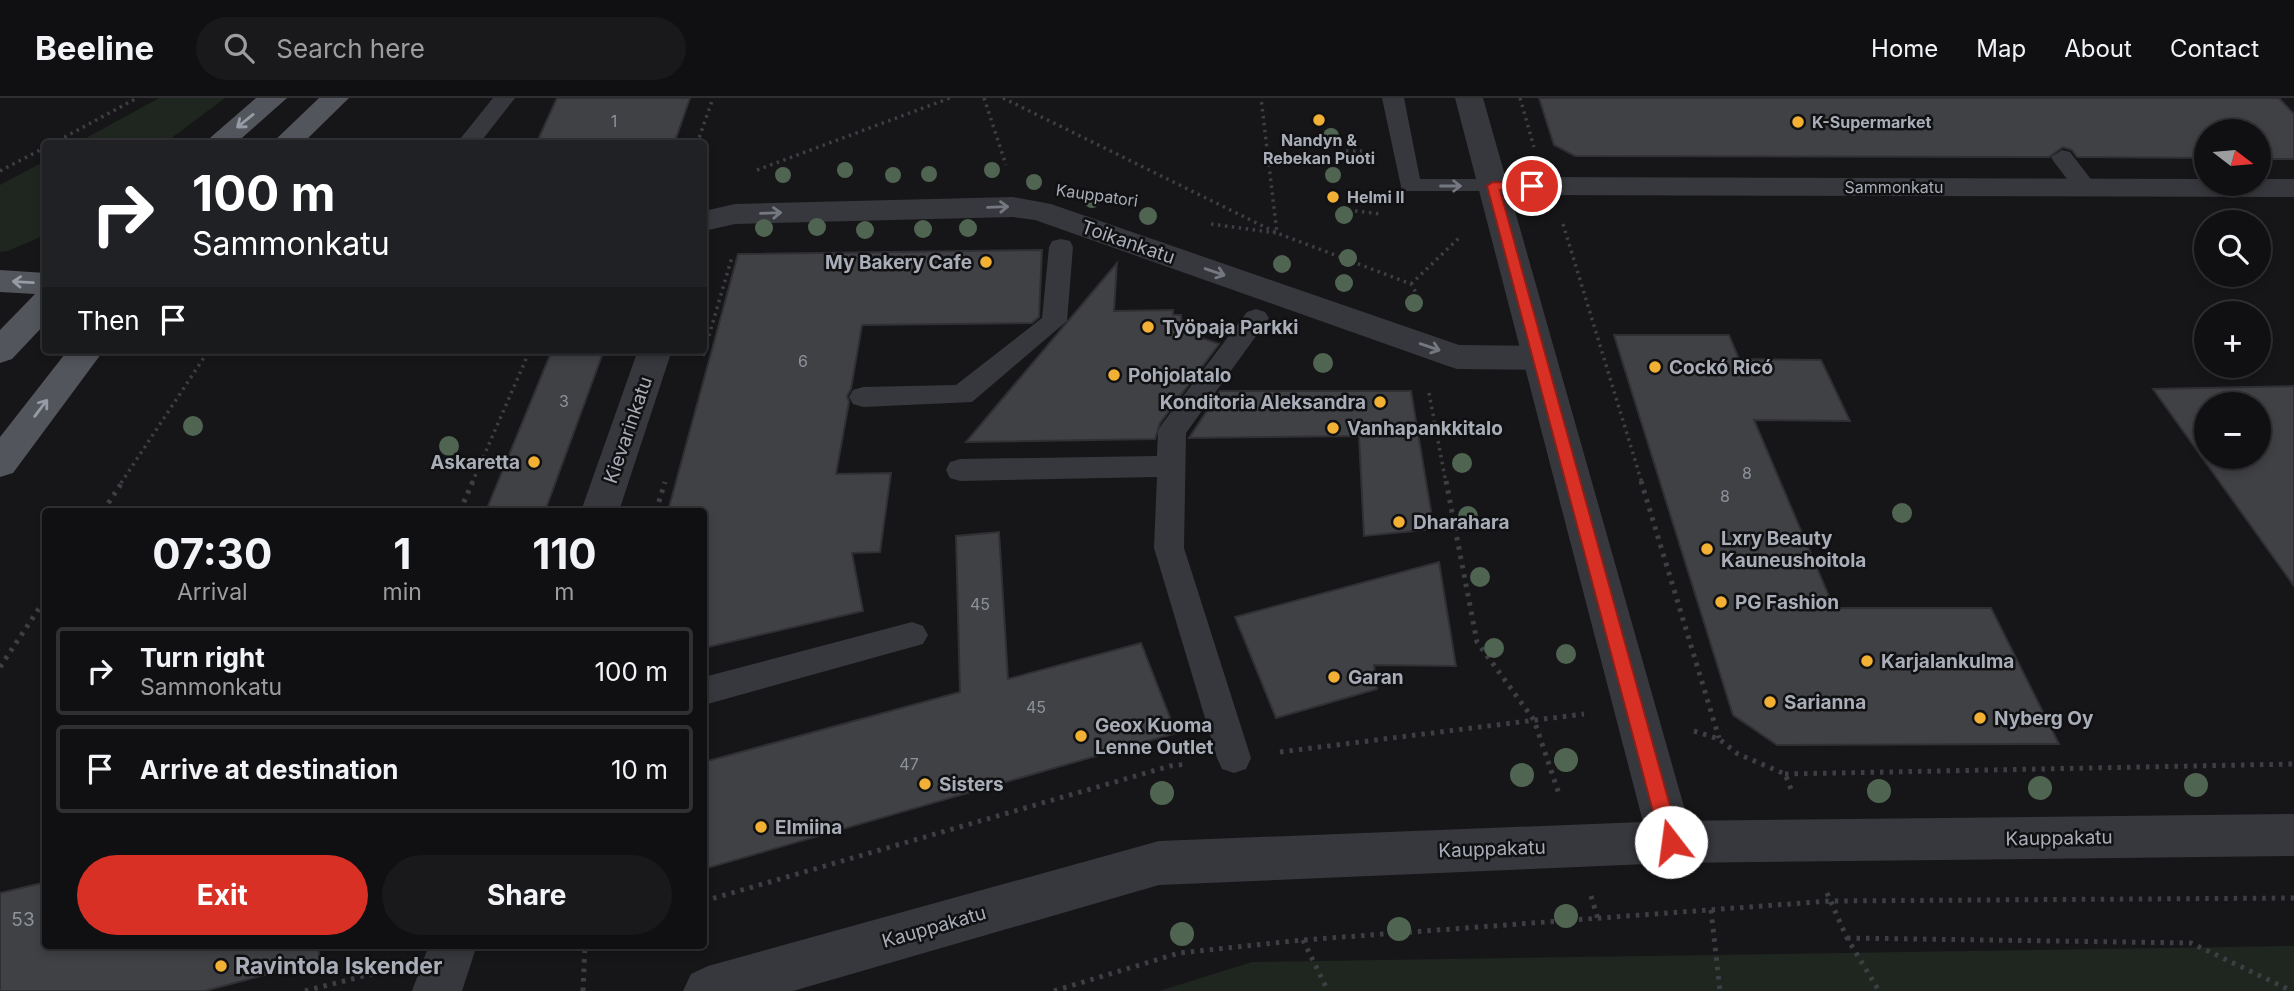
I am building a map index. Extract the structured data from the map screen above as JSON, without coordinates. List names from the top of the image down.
{
  "streets": {
    "street": [
      "Sammonkatu",
      "Toikankatu",
      "Kievarinkatu",
      "Kauppakatu"
    ],
    "path": ["Kauppatori"]
  },
  "one_way": ["Toikankatu"],
  "places": [
    "Nandyn & Rebekan Puoti",
    "K-Supermarket",
    "Helmi Ⅱ",
    "My Bakery Cafe",
    "Työpaja Parkki",
    "Cockó Ricó",
    "Pohjolatalo",
    "Konditoria Aleksandra",
    "Vanhapankkitalo",
    "Askaretta",
    "Dharahara",
    "Lxry Beauty Kauneushoitola",
    "PG Fashion",
    "Karjalankulma",
    "Garan",
    "Sarianna",
    "Nyberg Oy",
    "Geox Kuoma Lenne Outlet",
    "Sisters",
    "Elmiina",
    "Ravintola Iskender"
  ],
  "house_numbers": [
    "1",
    "6",
    "3",
    "8",
    "8",
    "45",
    "45",
    "47",
    "53"
  ],
  "north": "right",
  "page": {
    "header": "Beeline",
    "search": "Search here",
    "nav": [
      "Home",
      "Map",
      "About",
      "Contact"
    ],
    "map_buttons": ["+", "−"],
    "turn": ["100 m", "Sammonkatu"],
    "then": "Then",
    "eta": [
      "07:30",
      "Arrival",
      "1",
      "min",
      "110",
      "m"
    ],
    "list": [
      {
        "name": "Turn right",
        "note": "Sammonkatu",
        "value": "100 m"
      },
      {
        "name": "Arrive at destination",
        "value": "10 m"
      }
    ],
    "buttons": ["Exit", "Share"]
  }
}
